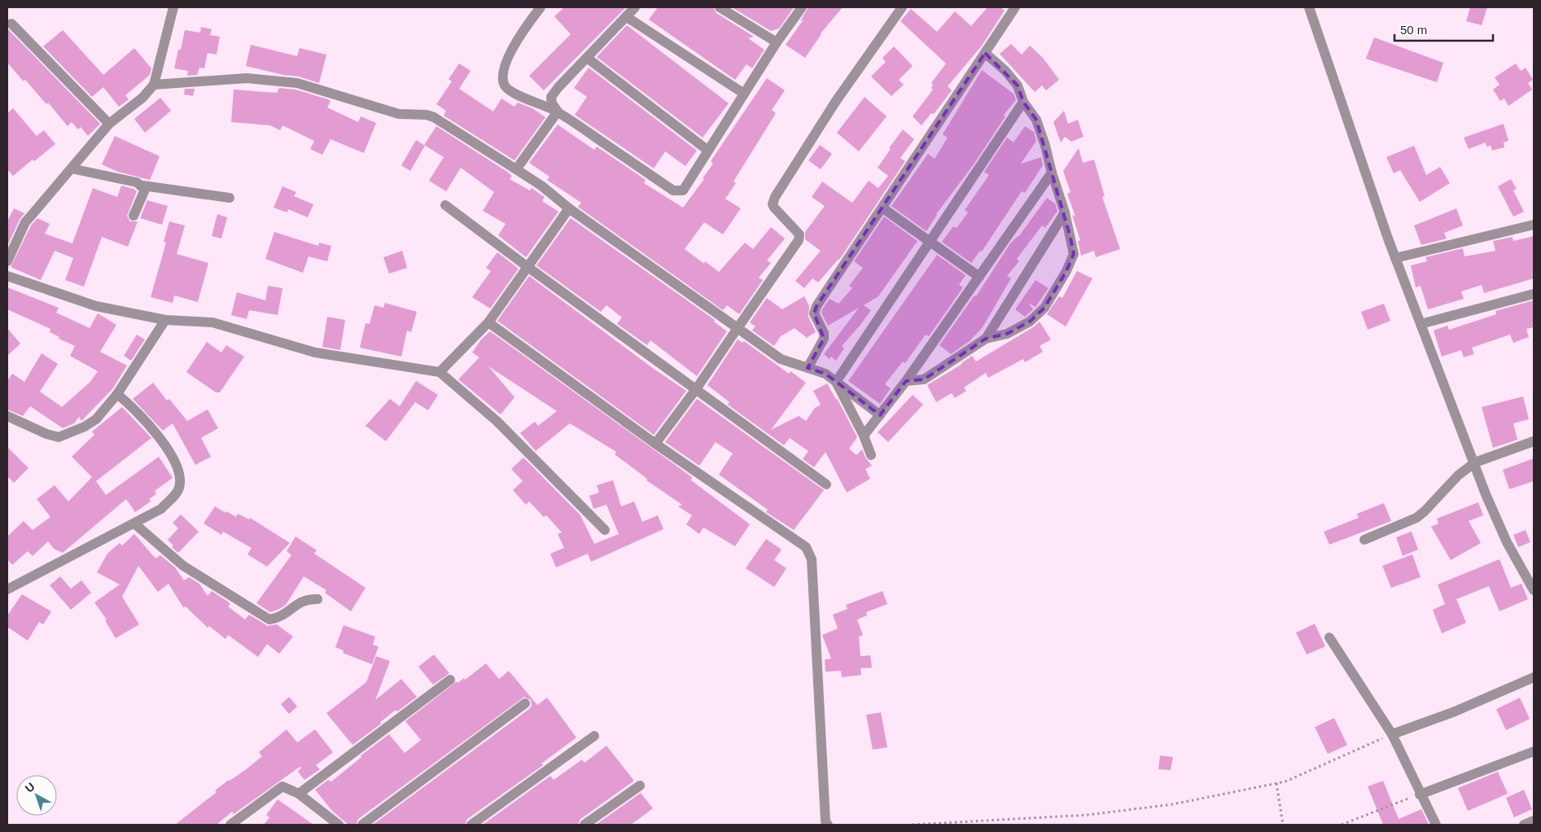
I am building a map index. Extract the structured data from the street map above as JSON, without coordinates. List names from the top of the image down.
{
  "scale_bar": "50 m",
  "north": "top left"
}
